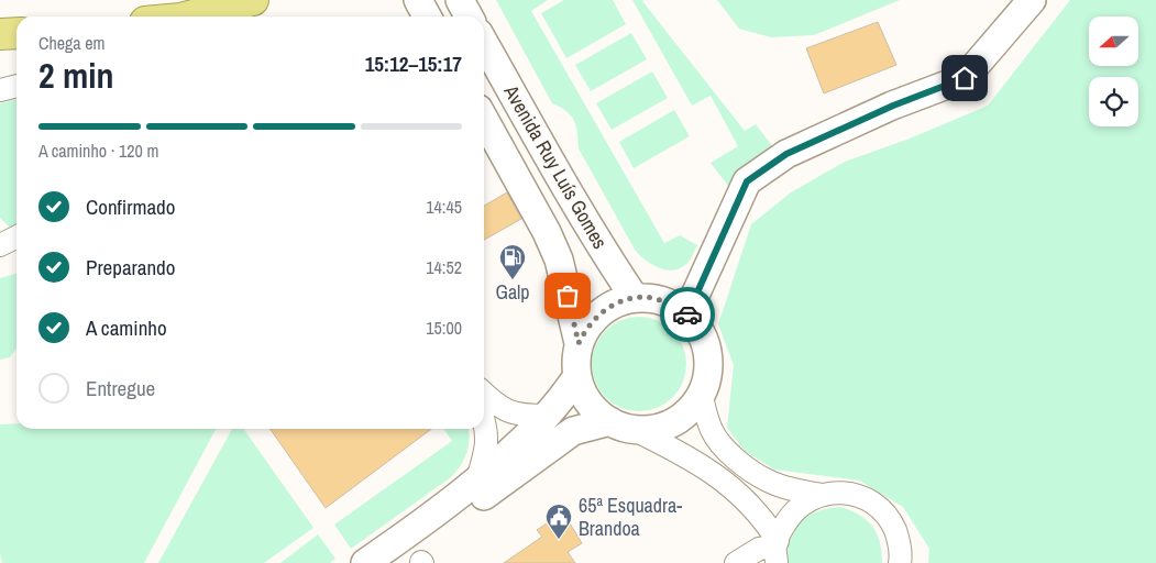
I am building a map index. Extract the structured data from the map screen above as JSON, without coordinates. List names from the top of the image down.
{
  "streets": {
    "street": ["Avenida Ruy Luís Gomes"]
  },
  "places": {
    "fuel station": ["Galp"],
    "public building": ["65ª Esquadra- Brandoa"]
  },
  "north": "left",
  "page": {
    "heading": ["2 min", "Chega em", "15:12–15:17"],
    "bar": "A caminho · 120 m",
    "list": [
      ["Confirmado", "14:45"],
      ["Preparando", "14:52"],
      ["A caminho", "15:00"],
      "Entregue"
    ]
  }
}
